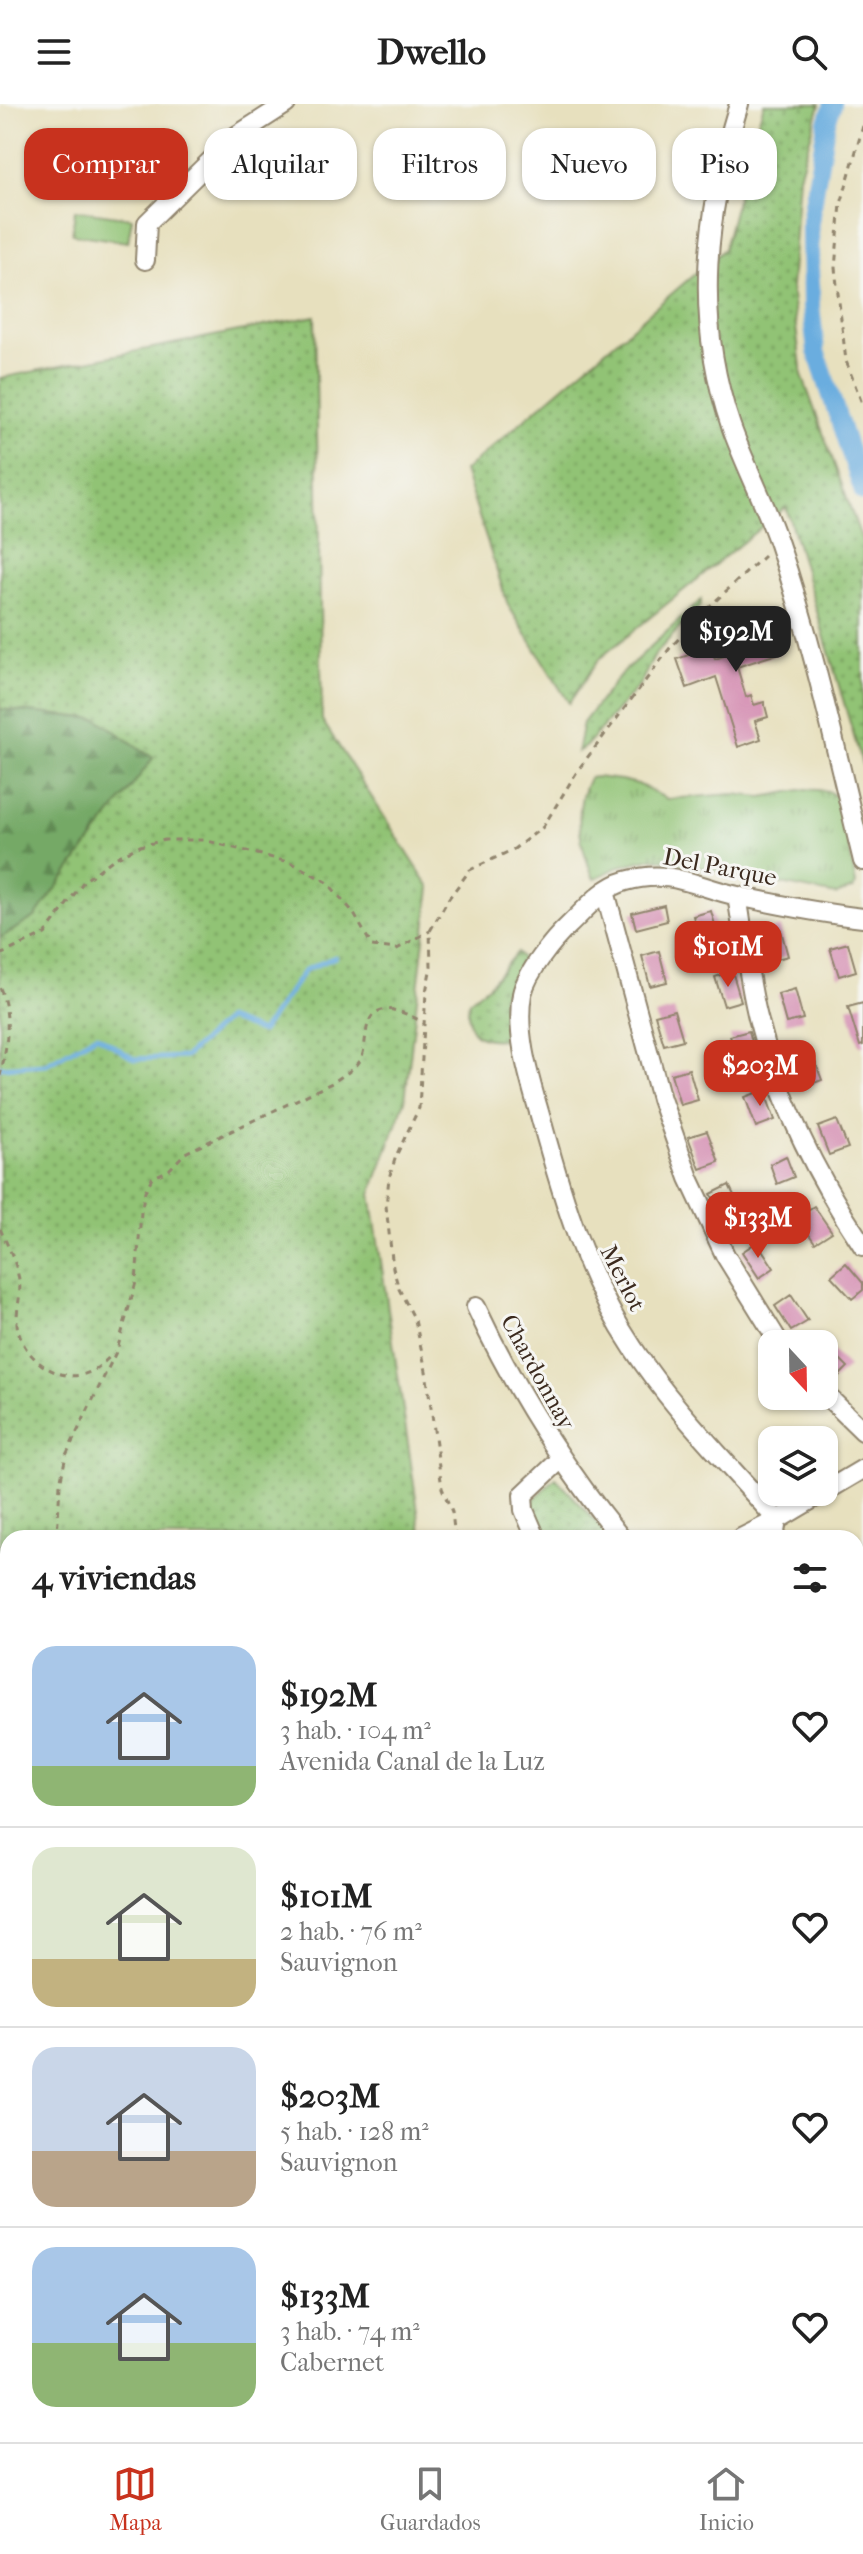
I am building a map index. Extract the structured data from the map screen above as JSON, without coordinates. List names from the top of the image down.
{
  "streets": {
    "street": ["Del Parque", "Merlot", "Chardonnay"]
  },
  "crossings": [
    ["Del Parque", "Merlot"]
  ],
  "north": "bottom",
  "page": {
    "header": "Dwello",
    "chip": [
      "Comprar",
      "Alquilar",
      "Filtros",
      "Nuevo",
      "Piso"
    ],
    "price": [
      "$192M",
      "$101M",
      "$203M",
      "$133M"
    ],
    "heading": "4 viviendas",
    "list": [
      {
        "name": "$192M",
        "note": "3 hab. · 104 m² · Avenida Canal de la Luz"
      },
      {
        "name": "$101M",
        "note": "2 hab. · 76 m² · Sauvignon"
      },
      {
        "name": "$203M",
        "note": "5 hab. · 128 m² · Sauvignon"
      },
      {
        "name": "$133M",
        "note": "3 hab. · 74 m² · Cabernet"
      }
    ],
    "tabs": ["Mapa", "Guardados", "Inicio"]
  }
}
